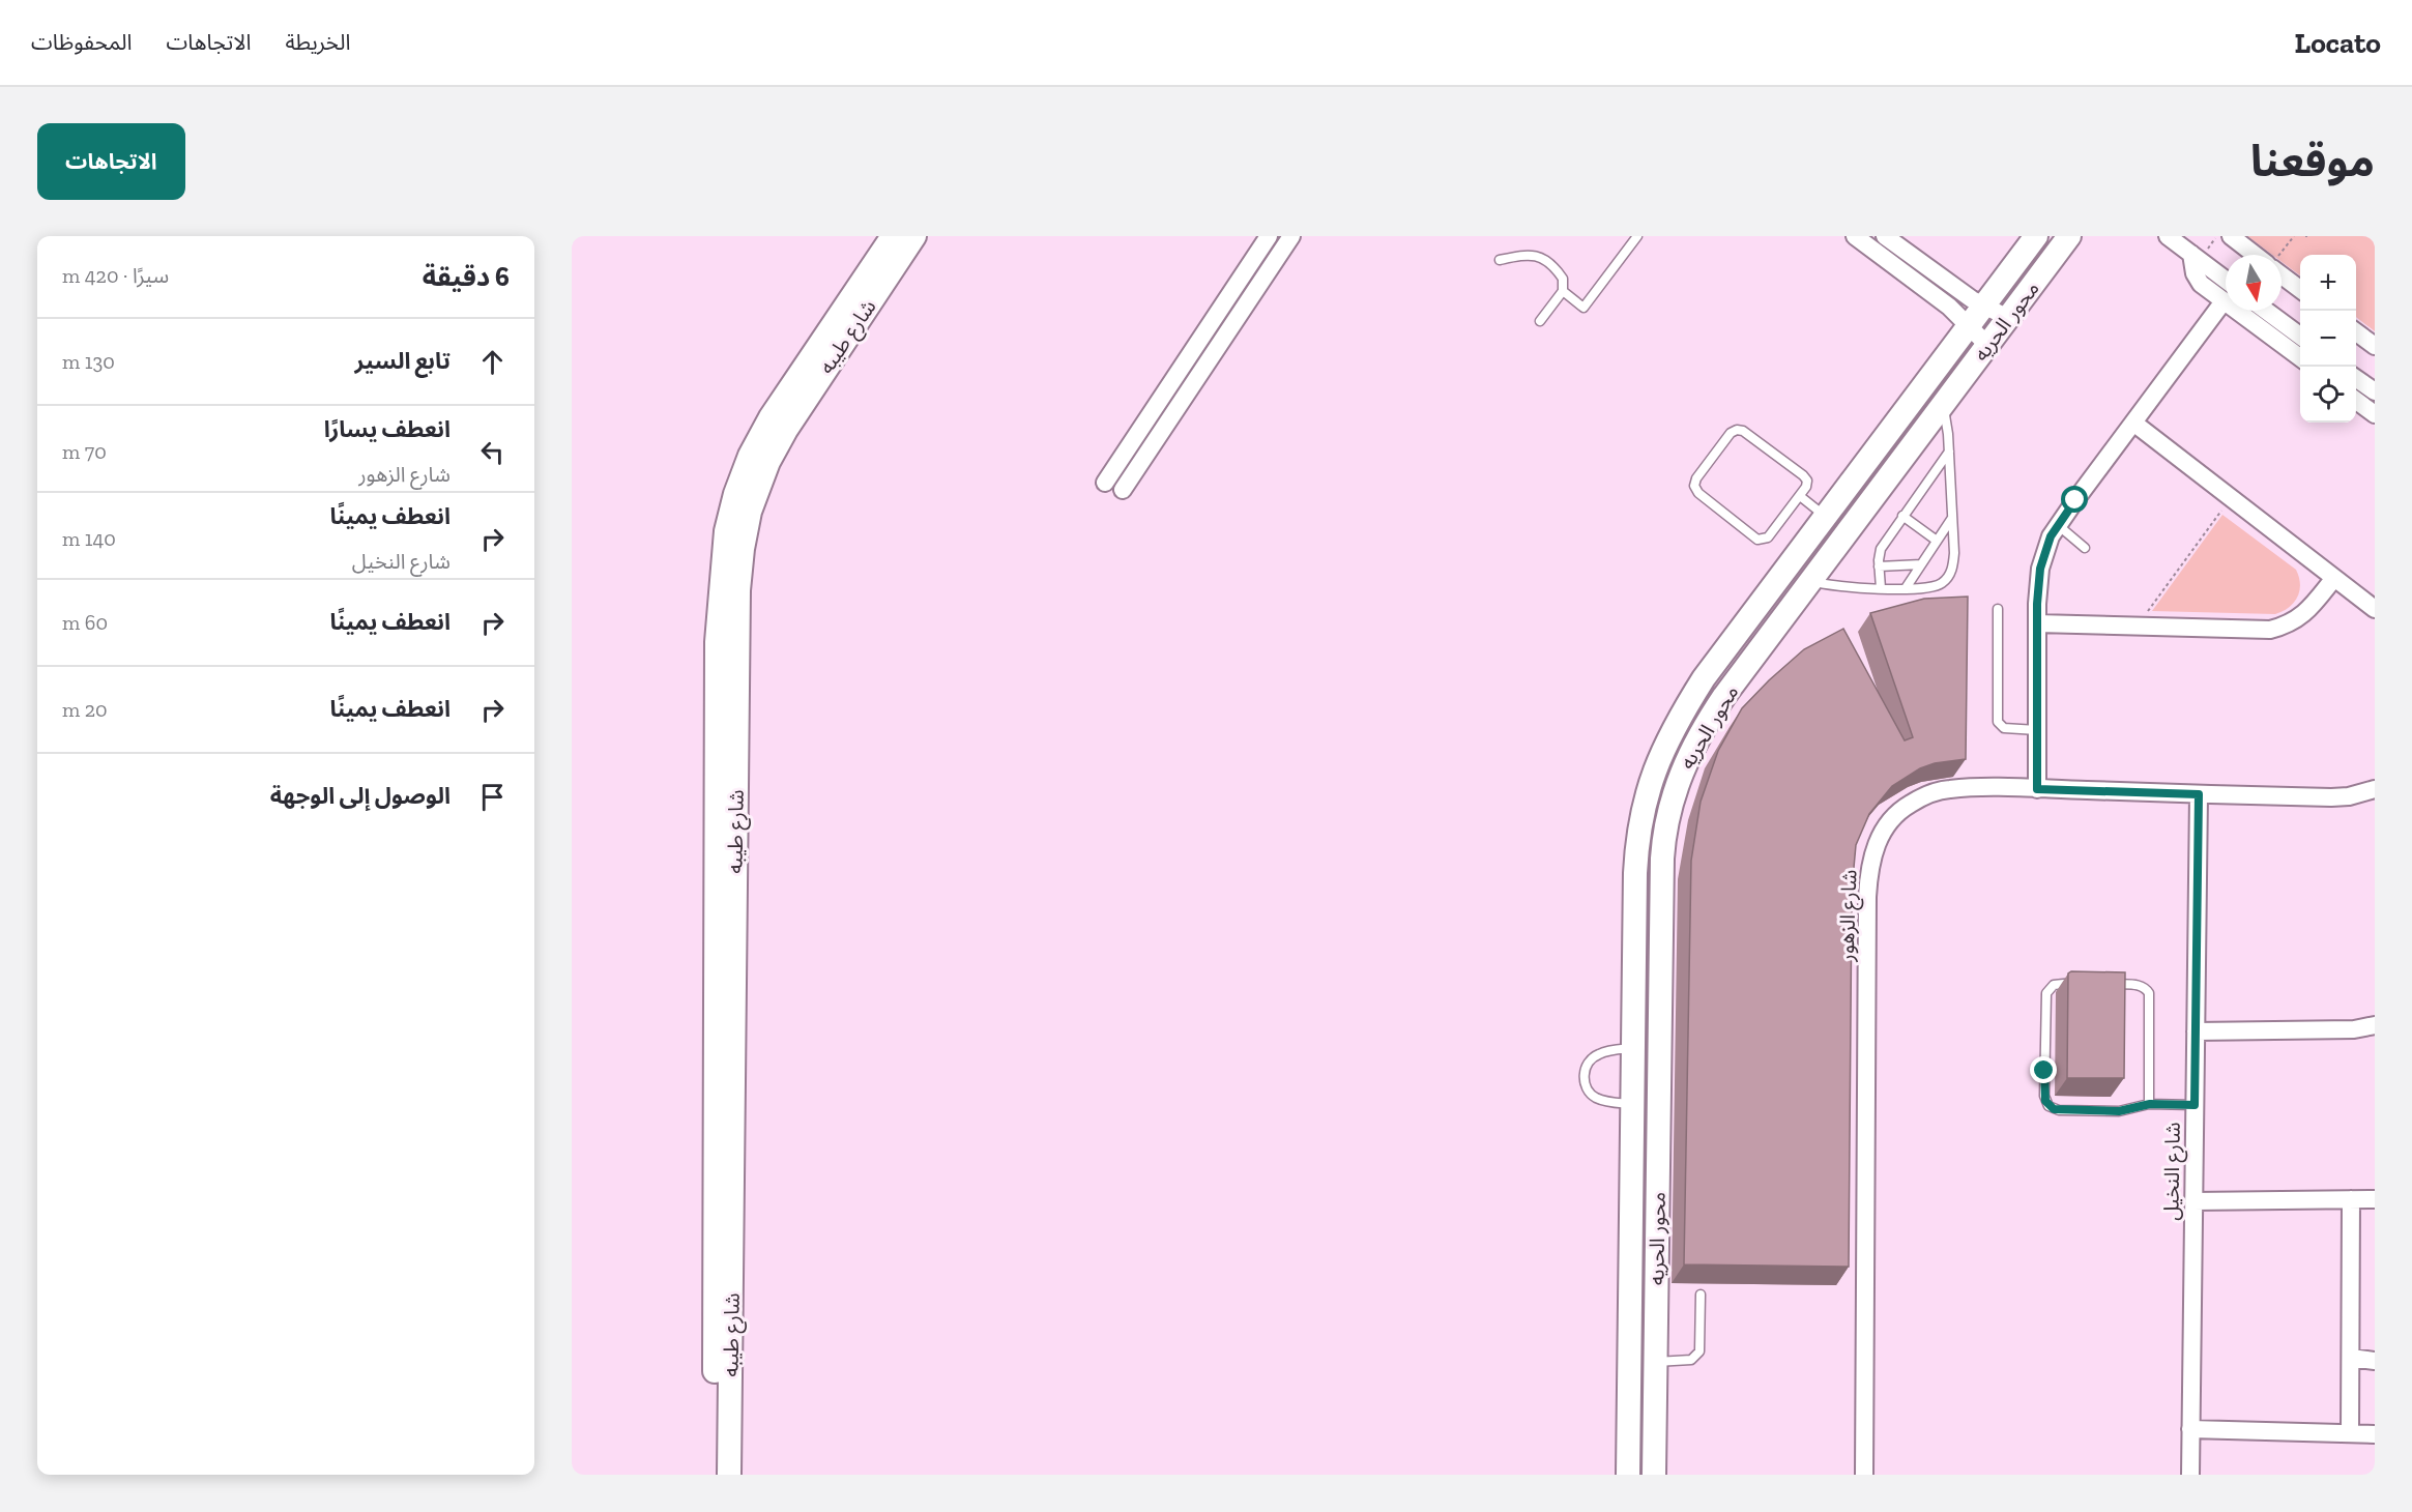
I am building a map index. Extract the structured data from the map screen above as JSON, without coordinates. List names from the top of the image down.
{
  "streets": {
    "main road": ["محور الحريه", "شارع طيبه"],
    "street": ["شارع الزهور", "شارع النخيل"]
  },
  "crossings": [
    ["شارع الزهور", "شارع النخيل"]
  ],
  "north": "bottom",
  "page": {
    "header": "Locato",
    "nav": ["الخريطة", "الاتجاهات", "المحفوظات"],
    "title": "موقعنا",
    "buttons": "الاتجاهات",
    "heading": ["6 دقيقة", "سيرًا · 420 m"],
    "map_buttons": ["+", "−"],
    "list": [
      ["تابع السير", "130 m"],
      ["انعطف يسارًا", "شارع الزهور", "70 m"],
      ["انعطف يمينًا", "شارع النخيل", "140 m"],
      ["انعطف يمينًا", "60 m"],
      ["انعطف يمينًا", "20 m"],
      "الوصول إلى الوجهة"
    ]
  }
}
